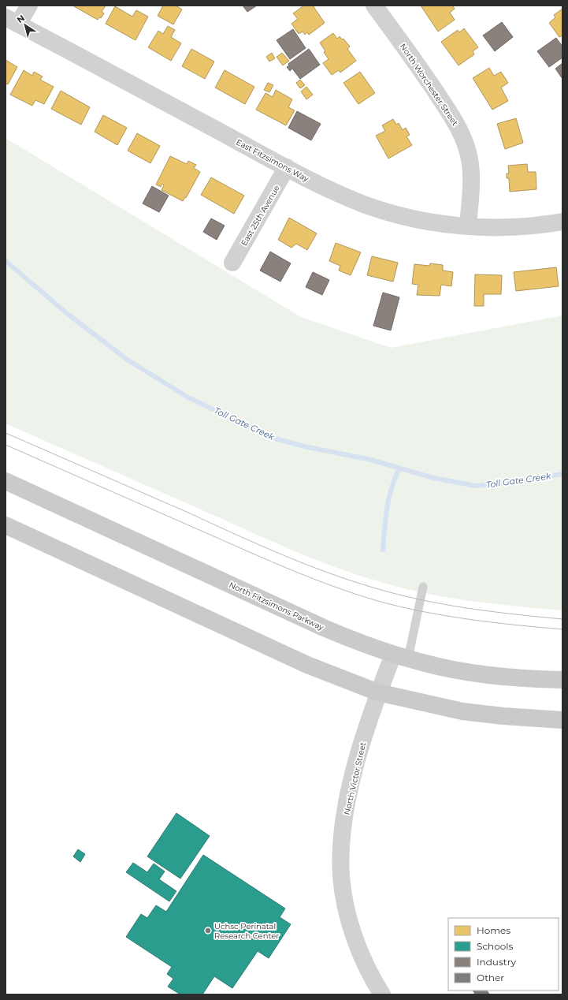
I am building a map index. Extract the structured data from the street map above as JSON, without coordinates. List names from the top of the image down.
{
  "streets": {
    "main road": ["North Fitzsimons Parkway"],
    "street": [
      "North Worchester Street",
      "East Fitzsimons Way",
      "East 25th Avenue",
      "North Victor Street"
    ]
  },
  "crossings": [
    ["North Worchester Street", "East Fitzsimons Way"],
    ["East Fitzsimons Way", "East 25th Avenue"],
    ["North Fitzsimons Parkway", "North Victor Street"]
  ],
  "water": ["Toll Gate Creek"],
  "places": ["Uchsc Perinatal Research Center"],
  "legend": [
    "Homes",
    "Schools",
    "Industry",
    "Other"
  ],
  "north": "top left"
}
